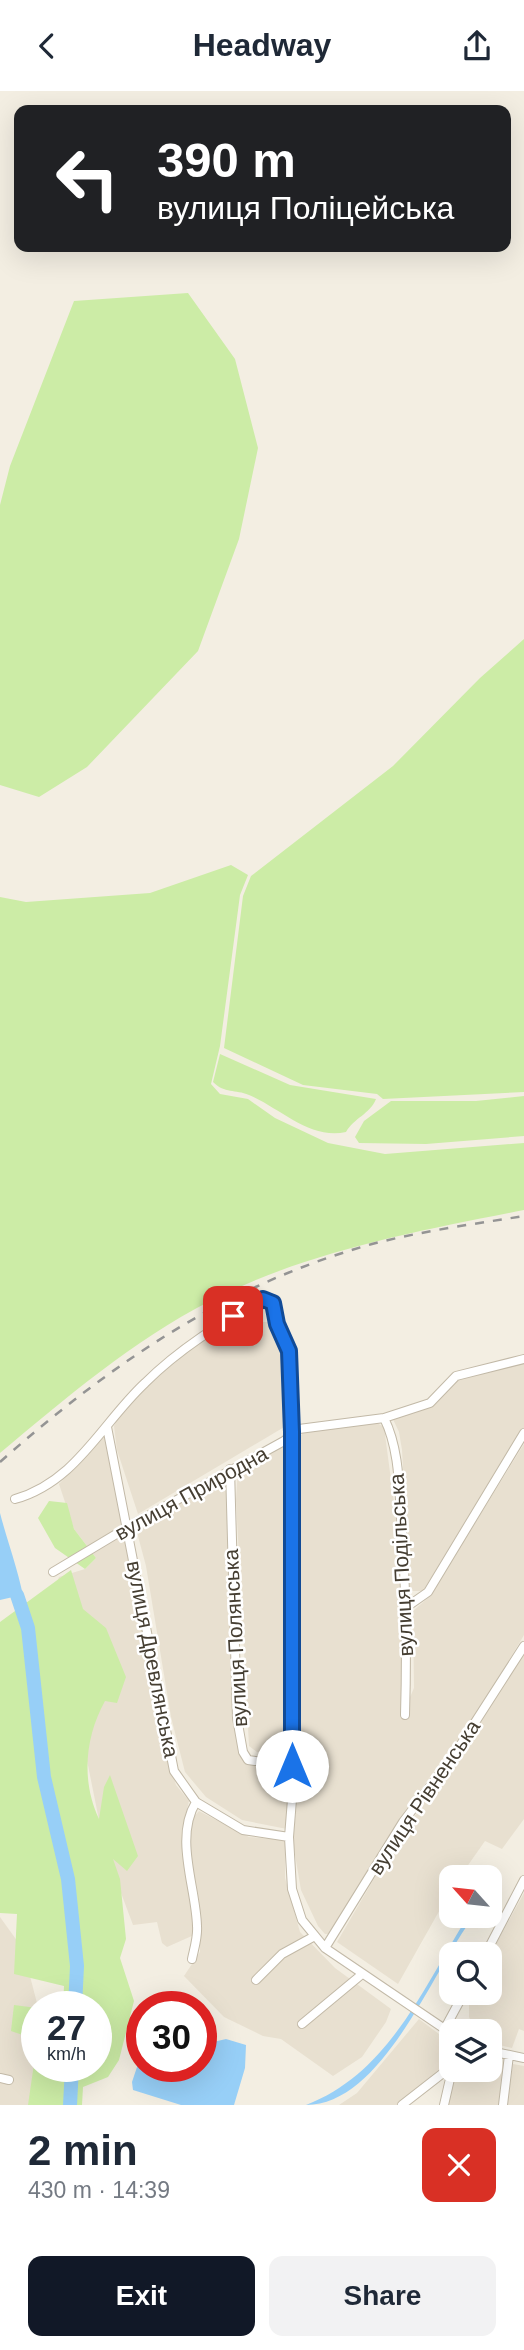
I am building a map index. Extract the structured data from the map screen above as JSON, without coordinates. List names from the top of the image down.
{
  "streets": {
    "street": [
      "вулиця Природна",
      "вулиця Подільська",
      "вулиця Полянська",
      "вулиця Древлянська",
      "вулиця Рівненська"
    ]
  },
  "crossings": [
    ["вулиця Природна", "вулиця Подільська"],
    ["вулиця Природна", "вулиця Полянська"],
    ["вулиця Природна", "вулиця Древлянська"]
  ],
  "north": "top left",
  "page": {
    "header": "Headway",
    "turn": ["390 m", "вулиця Поліцейська"],
    "speed": "27 km/h",
    "limit": "30",
    "heading": ["2 min", "430 m · 14:39"],
    "buttons": ["Exit", "Share"]
  }
}
